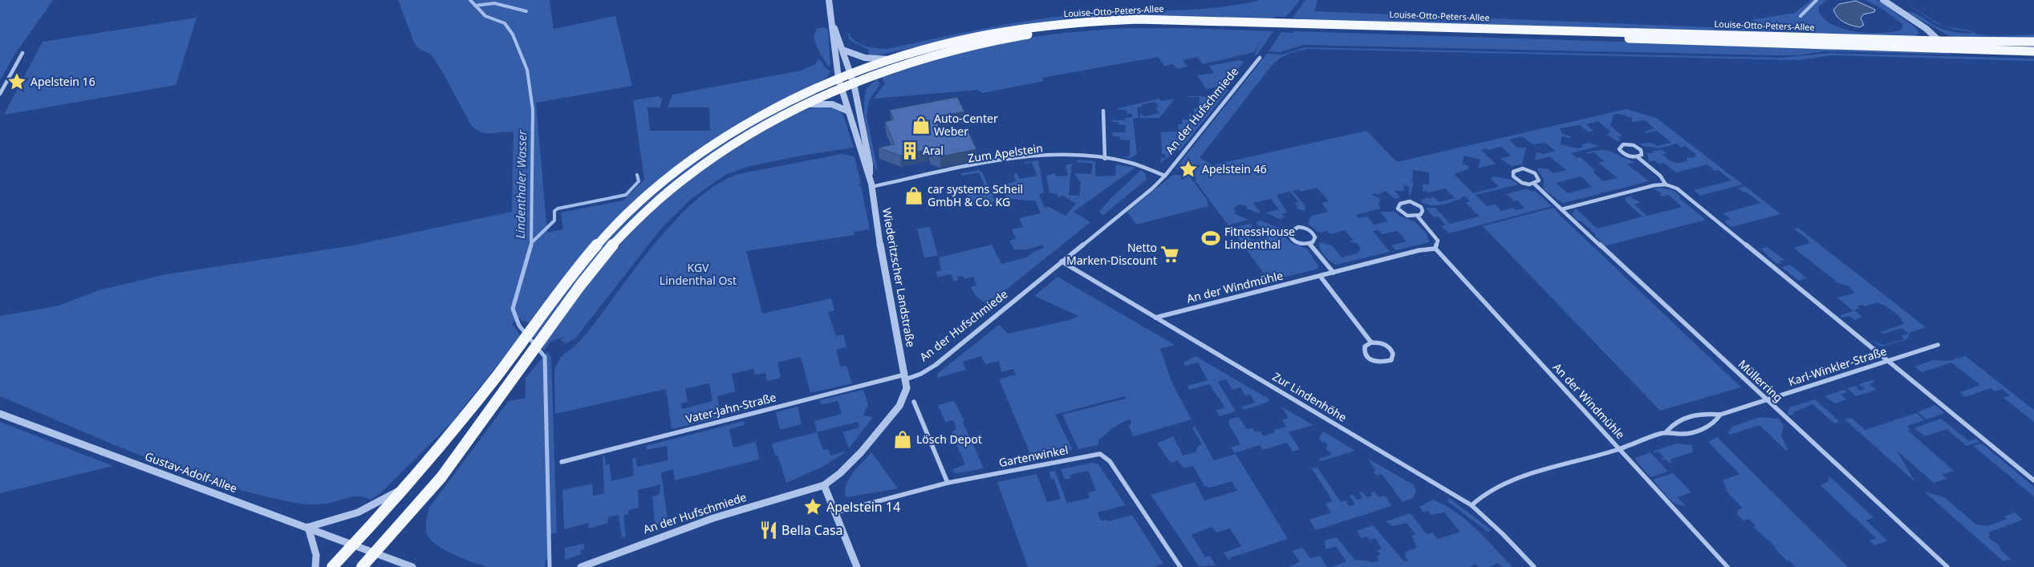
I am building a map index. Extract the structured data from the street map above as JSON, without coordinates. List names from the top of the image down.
{
  "streets": {
    "main road": ["Louise-Otto-Peters-Allee"],
    "street": [
      "An der Hufschmiede",
      "Zum Apelstein",
      "Wiederitzscher Landstraße",
      "An der Windmühle",
      "Karl-Winkler-Straße",
      "Müllerring",
      "Zur Lindenhöhe",
      "Vater-Jahn-Straße",
      "Gartenwinkel",
      "Gustav-Adolf-Allee"
    ]
  },
  "crossings": [
    ["Louise-Otto-Peters-Allee", "Wiederitzscher Landstraße"],
    ["An der Hufschmiede", "Zum Apelstein"],
    ["An der Hufschmiede", "Wiederitzscher Landstraße"],
    ["An der Hufschmiede", "Zur Lindenhöhe"],
    ["An der Hufschmiede", "Vater-Jahn-Straße"],
    ["Zum Apelstein", "Wiederitzscher Landstraße"],
    ["Wiederitzscher Landstraße", "Vater-Jahn-Straße"],
    ["An der Windmühle", "Karl-Winkler-Straße"],
    ["An der Windmühle", "Zur Lindenhöhe"],
    ["Karl-Winkler-Straße", "Müllerring"],
    ["Karl-Winkler-Straße", "Zur Lindenhöhe"]
  ],
  "water": ["Lindenthaler Wasser"],
  "parks": ["KGV Lindenthal Ost"],
  "places": {
    "place": ["Apelstein 16", "Apelstein 46", "Apelstein 14"],
    "shop": ["Auto-Center Weber", "car systems Scheil GmbH & Co. KG", "Lösch Depot"],
    "building": ["Aral"],
    "sports": ["FitnessHouse Lindenthal"],
    "supermarket": ["Netto Marken-Discount"],
    "restaurant": ["Bella Casa"]
  }
}
